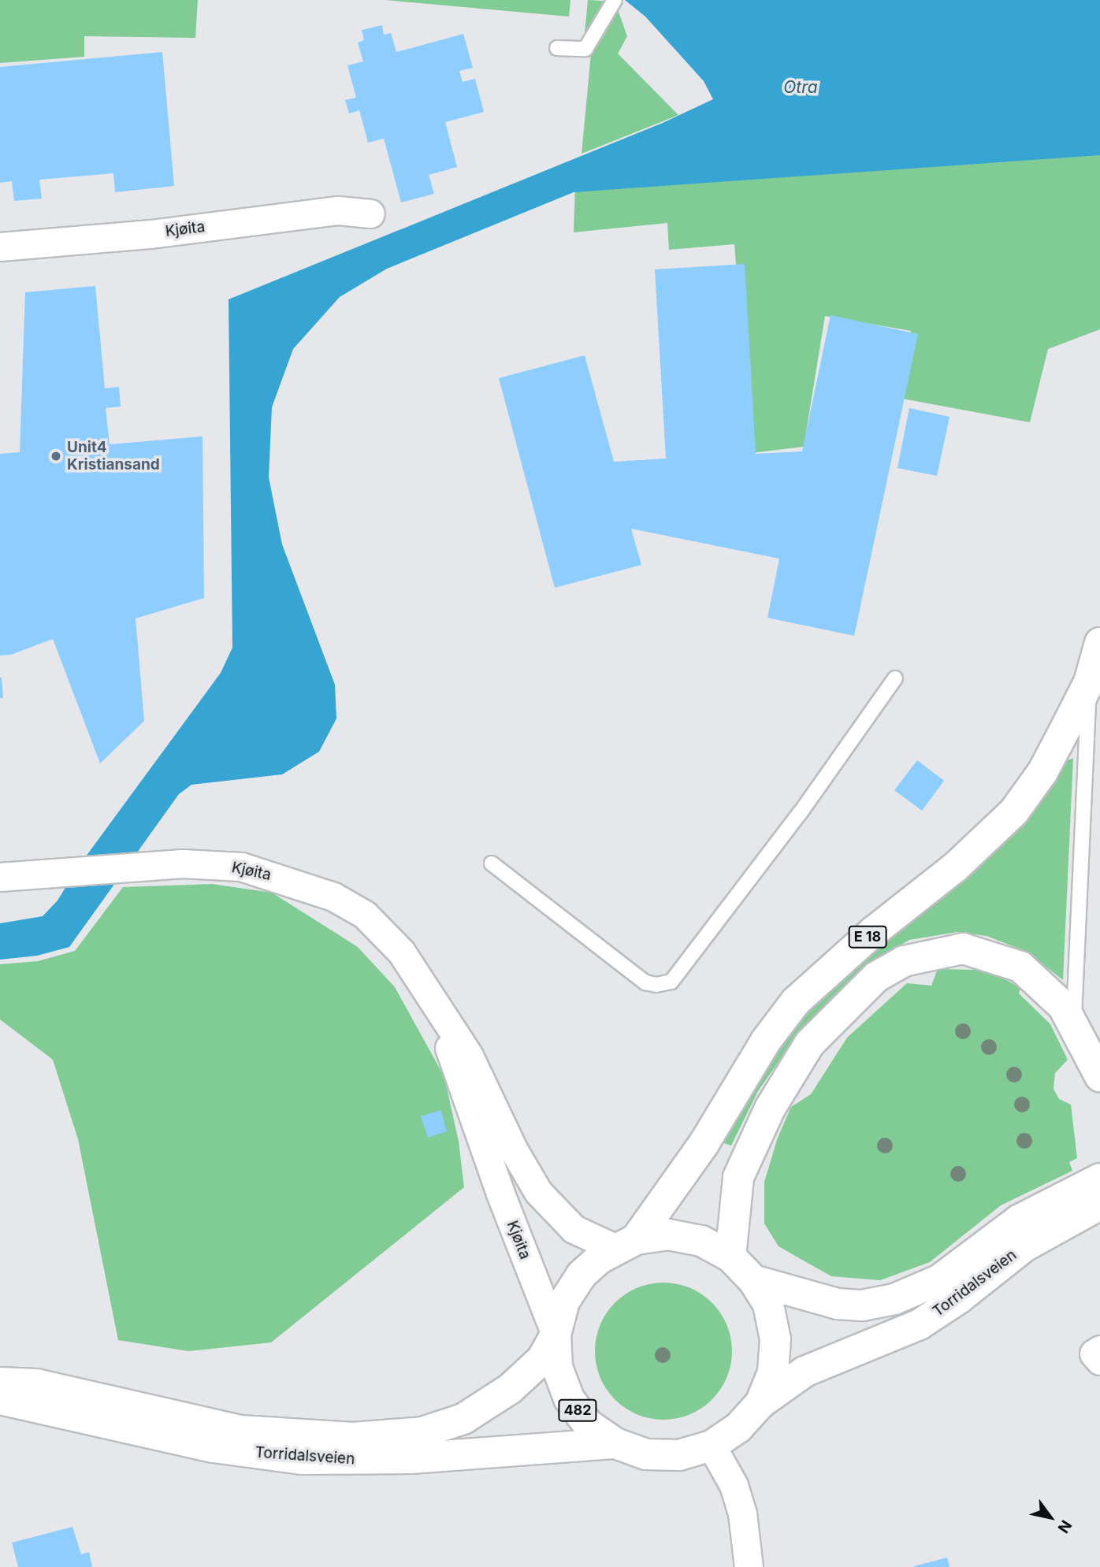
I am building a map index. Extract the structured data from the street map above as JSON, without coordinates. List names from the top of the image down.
{
  "streets": {
    "main road": ["E 18", "Torridalsveien", "482"],
    "street": ["Kjøita"]
  },
  "crossings": [
    ["Kjøita", "E 18"],
    ["Kjøita", "Torridalsveien"],
    ["Kjøita", "482"],
    ["E 18", "482"],
    ["Torridalsveien", "482"]
  ],
  "water": ["Otra"],
  "places": ["Unit4 Kristiansand"],
  "north": "bottom right"
}
